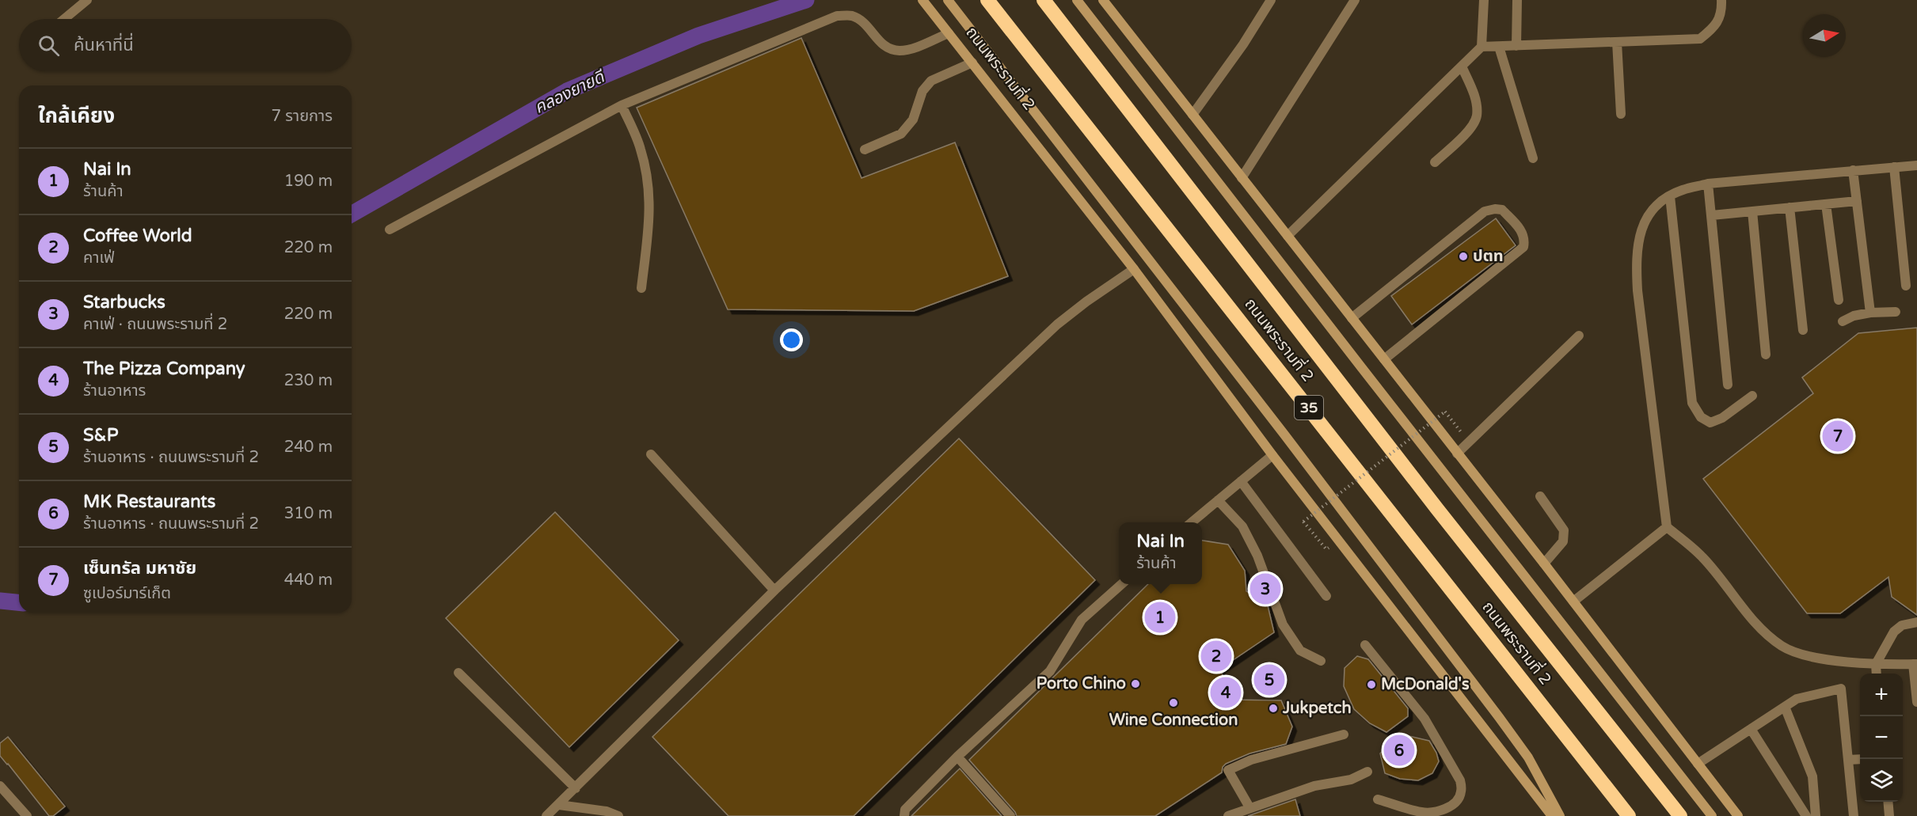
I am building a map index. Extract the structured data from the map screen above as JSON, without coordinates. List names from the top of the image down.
{
  "streets": {
    "highway": ["ถนนพระรามที่ 2", "35"]
  },
  "water": ["คลองยายดี"],
  "places": [
    "ปตท",
    "Porto Chino",
    "McDonald's",
    "Wine Connection",
    "Jukpetch"
  ],
  "north": "right",
  "page": {
    "search": "ค้นหาที่นี่",
    "heading": ["ใกล้เคียง", "7 รายการ"],
    "list": [
      {
        "mark": "1",
        "name": "Nai In",
        "note": "ร้านค้า",
        "value": "190 m"
      },
      {
        "mark": "2",
        "name": "Coffee World",
        "note": "คาเฟ่",
        "value": "220 m"
      },
      {
        "mark": "3",
        "name": "Starbucks",
        "note": "คาเฟ่ · ถนนพระรามที่ 2",
        "value": "220 m"
      },
      {
        "mark": "4",
        "name": "The Pizza Company",
        "note": "ร้านอาหาร",
        "value": "230 m"
      },
      {
        "mark": "5",
        "name": "S&P",
        "note": "ร้านอาหาร · ถนนพระรามที่ 2",
        "value": "240 m"
      },
      {
        "mark": "6",
        "name": "MK Restaurants",
        "note": "ร้านอาหาร · ถนนพระรามที่ 2",
        "value": "310 m"
      },
      {
        "mark": "7",
        "name": "เซ็นทรัล มหาชัย",
        "note": "ซูเปอร์มาร์เก็ต",
        "value": "440 m"
      }
    ],
    "pins": [
      "7",
      "3",
      "1",
      "2",
      "5",
      "4",
      "6"
    ],
    "popup": ["Nai In", "ร้านค้า"],
    "map_buttons": ["+", "−"]
  }
}
